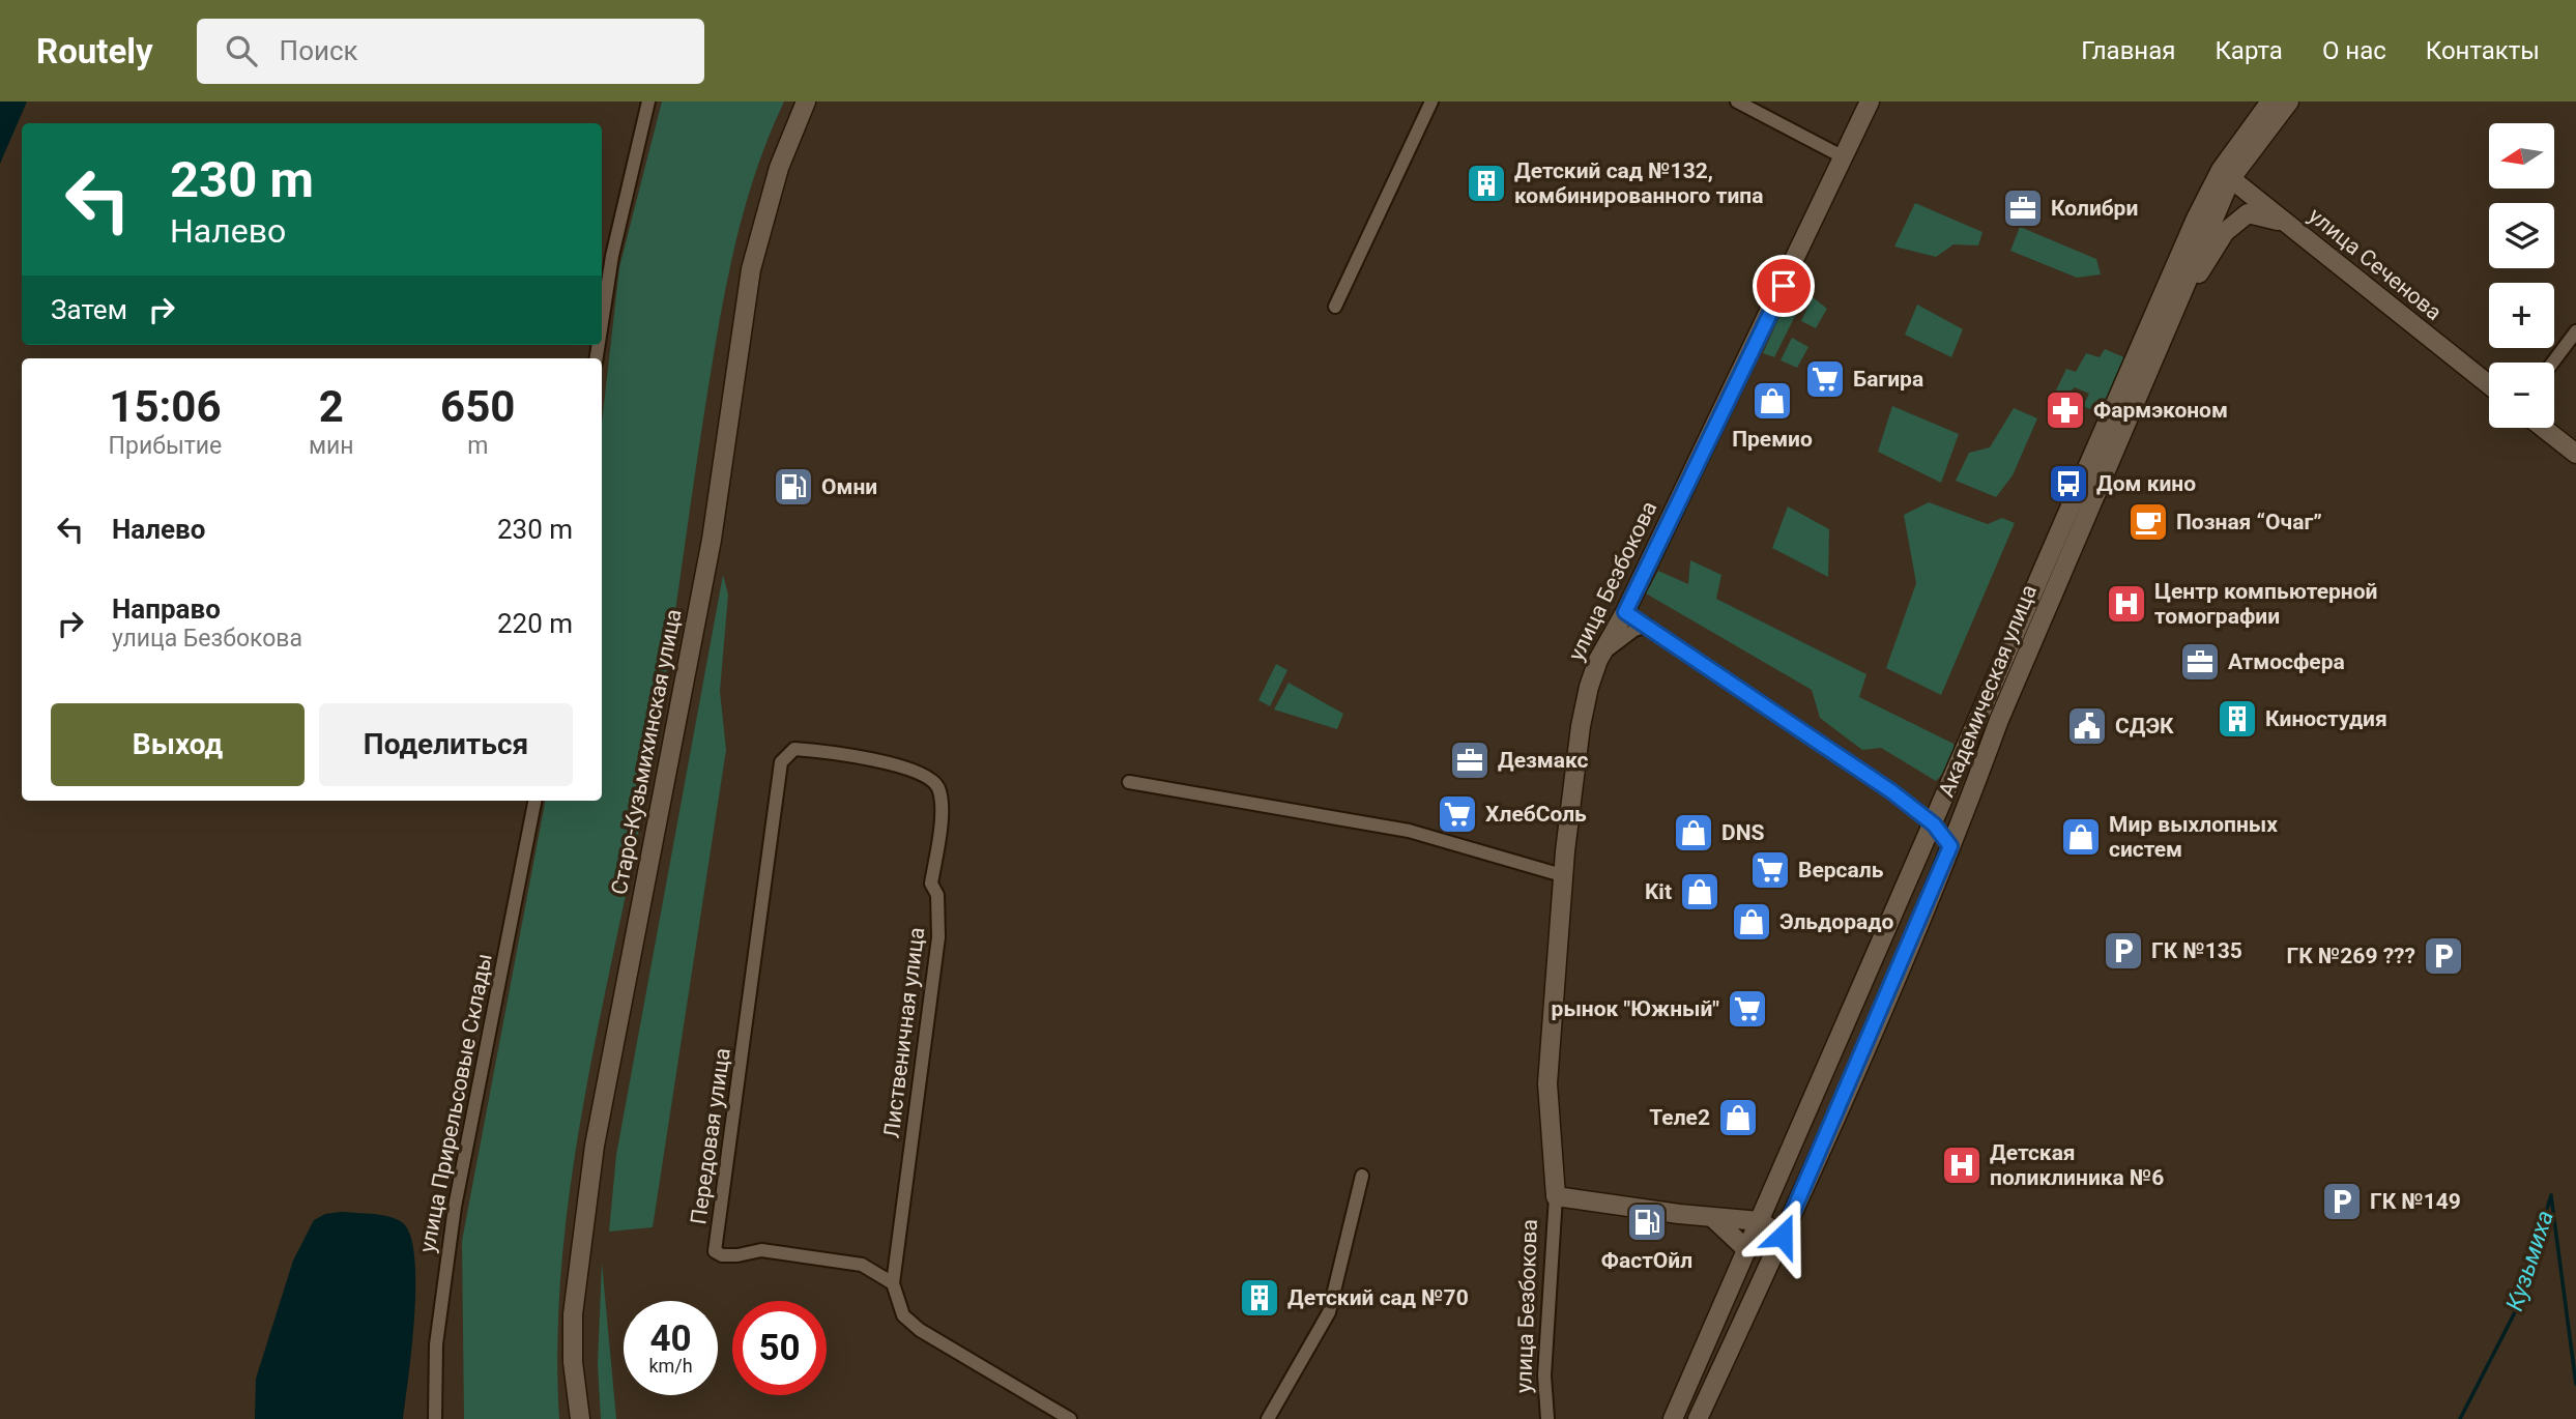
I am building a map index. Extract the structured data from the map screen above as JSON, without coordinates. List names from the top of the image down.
{
  "streets": {
    "main road": [
      "улица Сеченова",
      "улица Безбокова",
      "Академическая улица",
      "Старо-Кузьмихинская улица"
    ],
    "street": ["Лиственичная улица", "улица Прирельсовые Склады", "Передовая улица"]
  },
  "crossings": [
    ["улица Сеченова", "Академическая улица"],
    ["Лиственичная улица", "Передовая улица"]
  ],
  "water": ["Кузьмиха"],
  "places": {
    "building": ["Детский сад №132, комбинированного типа", "Киностудия", "Детский сад №70"],
    "office": ["Колибри", "Атмосфера", "Дезмакс"],
    "supermarket": [
      "Багира",
      "ХлебСоль",
      "Версаль",
      "рынок \"Южный\""
    ],
    "shop": [
      "Премио",
      "DNS",
      "Мир выхлопных систем",
      "Kit",
      "Эльдорадо",
      "Теле2"
    ],
    "pharmacy": ["Фармэконом"],
    "bus stop": ["Дом кино"],
    "fuel station": ["Омни", "ФастОйл"],
    "cafe": ["Позная “Очаг”"],
    "hospital": ["Центр компьютерной томографии", "Детская поликлиника №6"],
    "public building": ["СДЭК"],
    "parking": ["ГК №135", "ГК №269 ???", "ГК №149"]
  },
  "north": "left",
  "page": {
    "header": "Routely",
    "search": "Поиск",
    "nav": [
      "Главная",
      "Карта",
      "О нас",
      "Контакты"
    ],
    "map_buttons": ["+", "−"],
    "turn": ["230 m", "Налево"],
    "then": "Затем",
    "eta": [
      "15:06",
      "Прибытие",
      "2",
      "мин",
      "650",
      "m"
    ],
    "list": [
      {
        "name": "Налево",
        "value": "230 m"
      },
      {
        "name": "Направо",
        "note": "улица Безбокова",
        "value": "220 m"
      }
    ],
    "buttons": ["Выход", "Поделиться"],
    "speed": "40 km/h",
    "limit": "50"
  }
}
